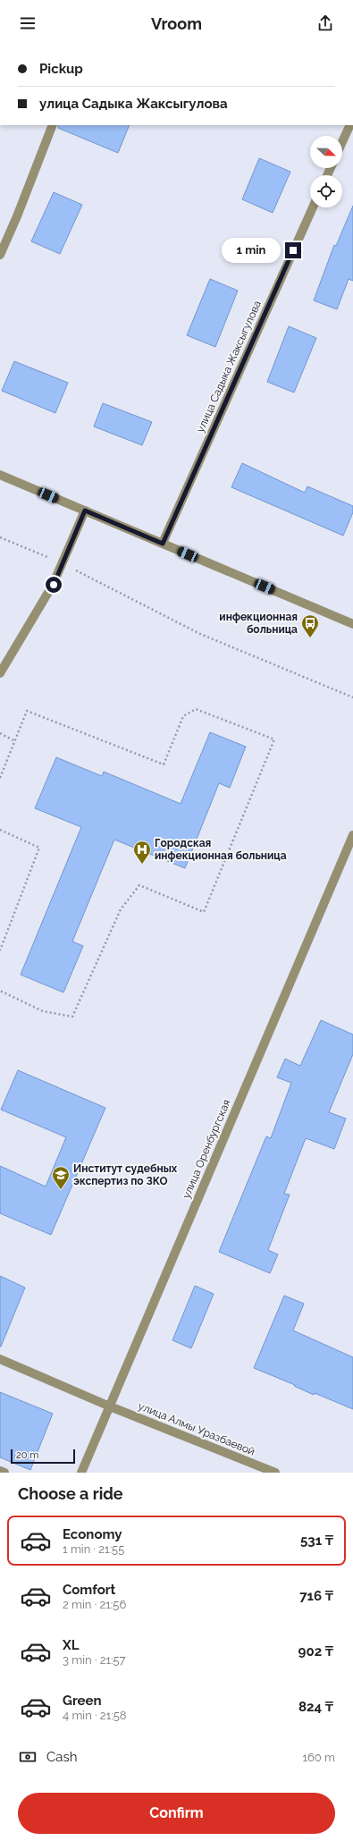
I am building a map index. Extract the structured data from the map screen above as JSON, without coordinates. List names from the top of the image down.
{
  "streets": {
    "street": ["улица Садыка Жаксыгулова", "улица Оренбургская", "улица Алмы Уразбаевой"]
  },
  "crossings": [
    ["улица Оренбургская", "улица Алмы Уразбаевой"]
  ],
  "places": {
    "bus stop": ["инфекционная больница"],
    "hospital": ["Городская инфекционная больница"],
    "school or university": ["Институт судебных экспертиз по ЗКО"]
  },
  "scale_bar": "20 m",
  "north": "right",
  "page": {
    "header": "Vroom",
    "banner": ["Pickup", "улица Садыка Жаксыгулова"],
    "bubble": "1 min",
    "scale": "20 m",
    "heading": "Choose a ride",
    "list": [
      {
        "name": "Economy",
        "note": "1 min · 21:55",
        "value": "531 ₸"
      },
      {
        "name": "Comfort",
        "note": "2 min · 21:56",
        "value": "716 ₸"
      },
      {
        "name": "XL",
        "note": "3 min · 21:57",
        "value": "902 ₸"
      },
      {
        "name": "Green",
        "note": "4 min · 21:58",
        "value": "824 ₸"
      }
    ],
    "pay": ["Cash", "160 m"],
    "buttons": "Confirm"
  }
}
